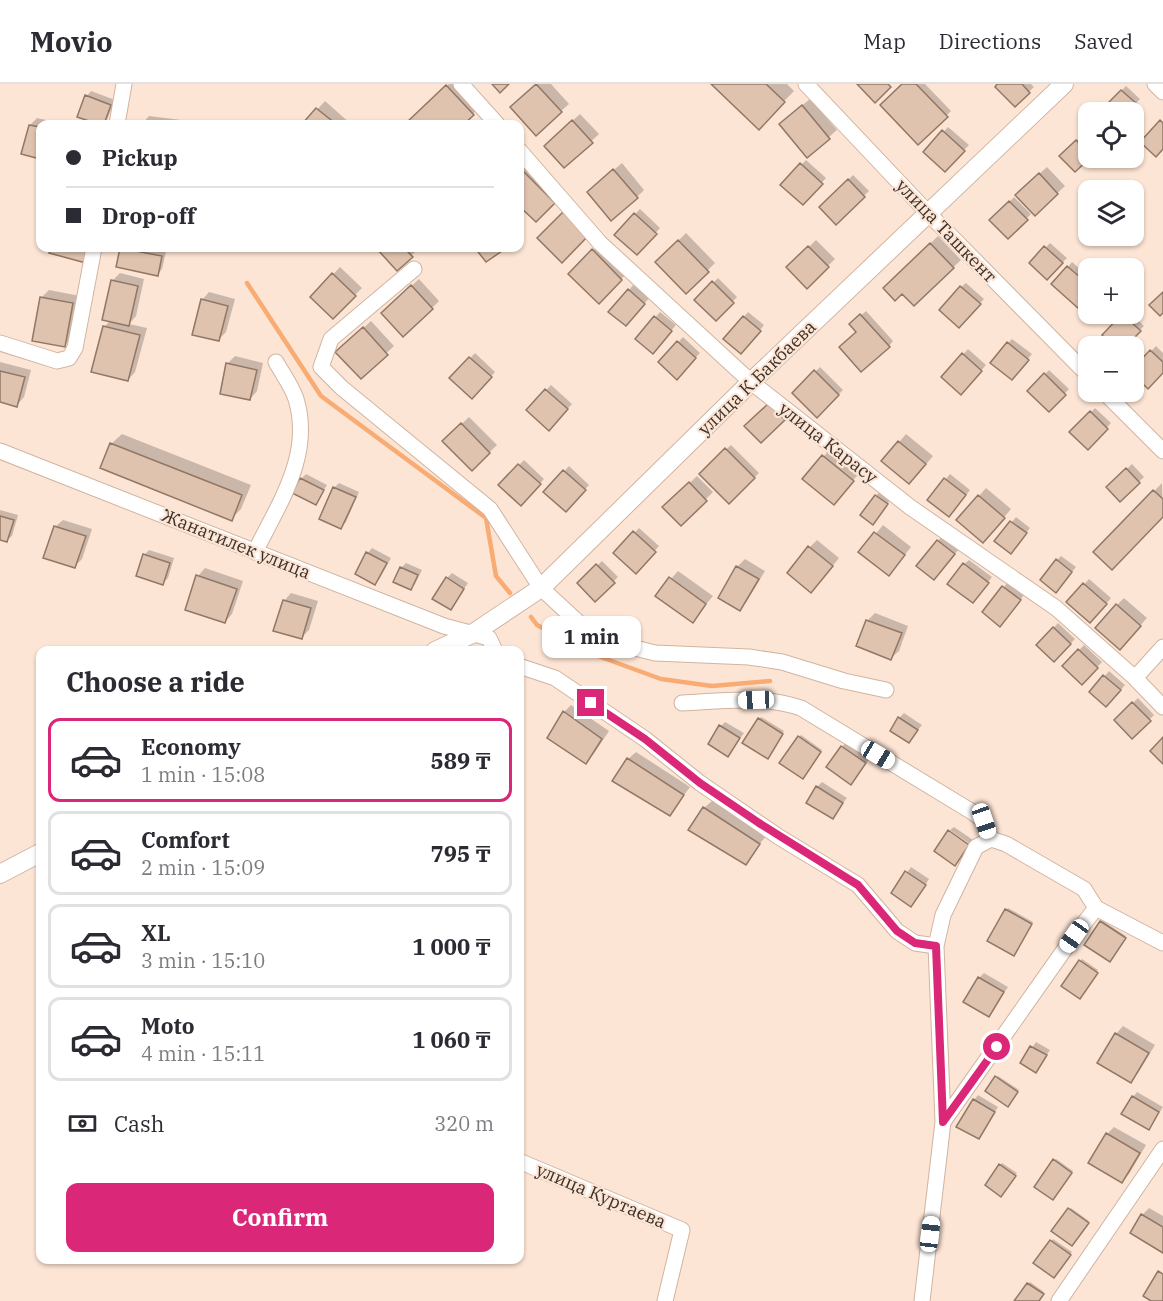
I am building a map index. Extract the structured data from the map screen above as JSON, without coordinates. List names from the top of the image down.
{
  "streets": {
    "street": [
      "улица Ташкент",
      "улица К.Бакбаева",
      "улица Карасу",
      "Жанатилек улица",
      "улица Куртаева"
    ]
  },
  "crossings": [
    ["улица Ташкент", "улица К.Бакбаева"],
    ["улица К.Бакбаева", "улица Карасу"],
    ["улица К.Бакбаева", "Жанатилек улица"]
  ],
  "page": {
    "header": "Movio",
    "nav": ["Map", "Directions", "Saved"],
    "map_buttons": ["+", "−"],
    "banner": ["Pickup", "Drop-off"],
    "bubble": "1 min",
    "heading": "Choose a ride",
    "list": [
      {
        "name": "Economy",
        "note": "1 min · 15:08",
        "value": "589 ₸"
      },
      {
        "name": "Comfort",
        "note": "2 min · 15:09",
        "value": "795 ₸"
      },
      {
        "name": "XL",
        "note": "3 min · 15:10",
        "value": "1 000 ₸"
      },
      {
        "name": "Moto",
        "note": "4 min · 15:11",
        "value": "1 060 ₸"
      }
    ],
    "pay": ["Cash", "320 m"],
    "buttons": "Confirm"
  }
}
